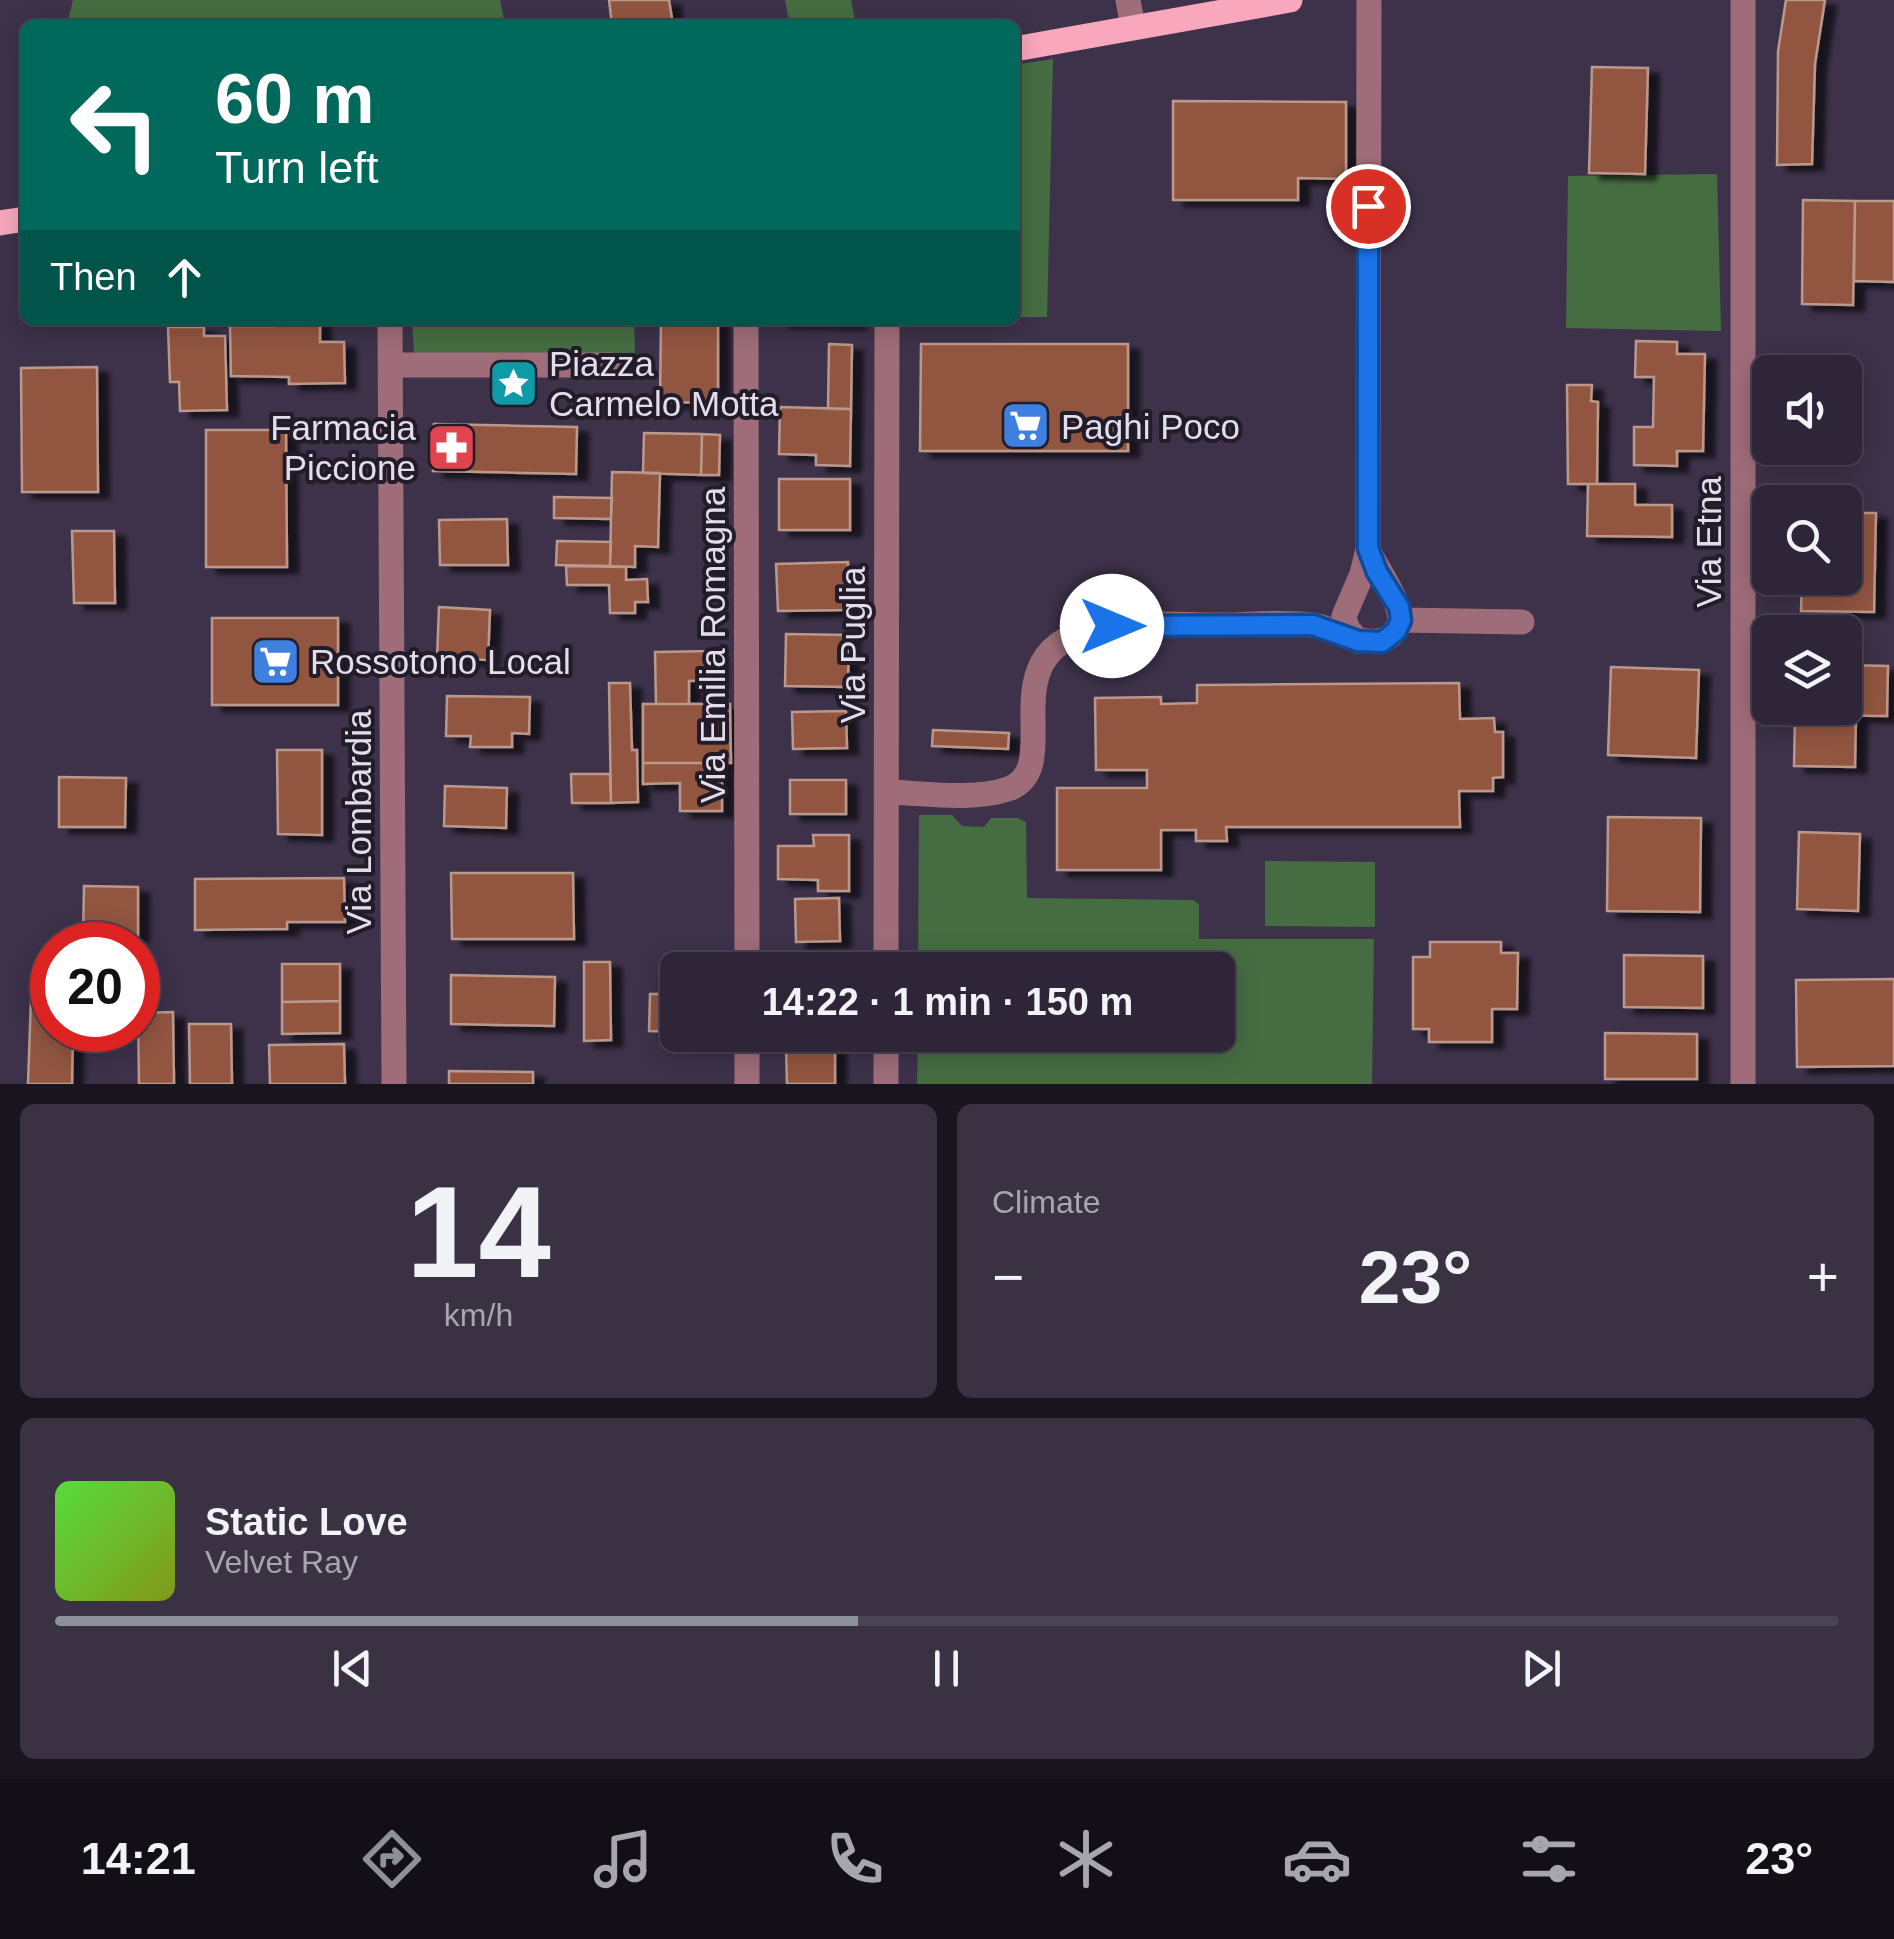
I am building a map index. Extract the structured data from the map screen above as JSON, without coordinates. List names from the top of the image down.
{
  "streets": {
    "street": [
      "Via Etna",
      "Via Emilia Romagna",
      "Via Puglia",
      "Via Lombardia"
    ]
  },
  "places": {
    "place": ["Piazza Carmelo Motta"],
    "supermarket": ["Paghi Poco", "Rossotono Local"],
    "pharmacy": ["Farmacia Piccione"]
  },
  "page": {
    "turn": ["60 m", "Turn left"],
    "then": "Then",
    "limit": "20",
    "trip": "14:22 · 1 min · 150 m",
    "tile": [
      ["14", "km/h"],
      "Climate"
    ],
    "heat": ["−", "23°", "+"],
    "song": ["Static Love", "Velvet Ray"],
    "tabs": ["14:21", "23°"]
  }
}
